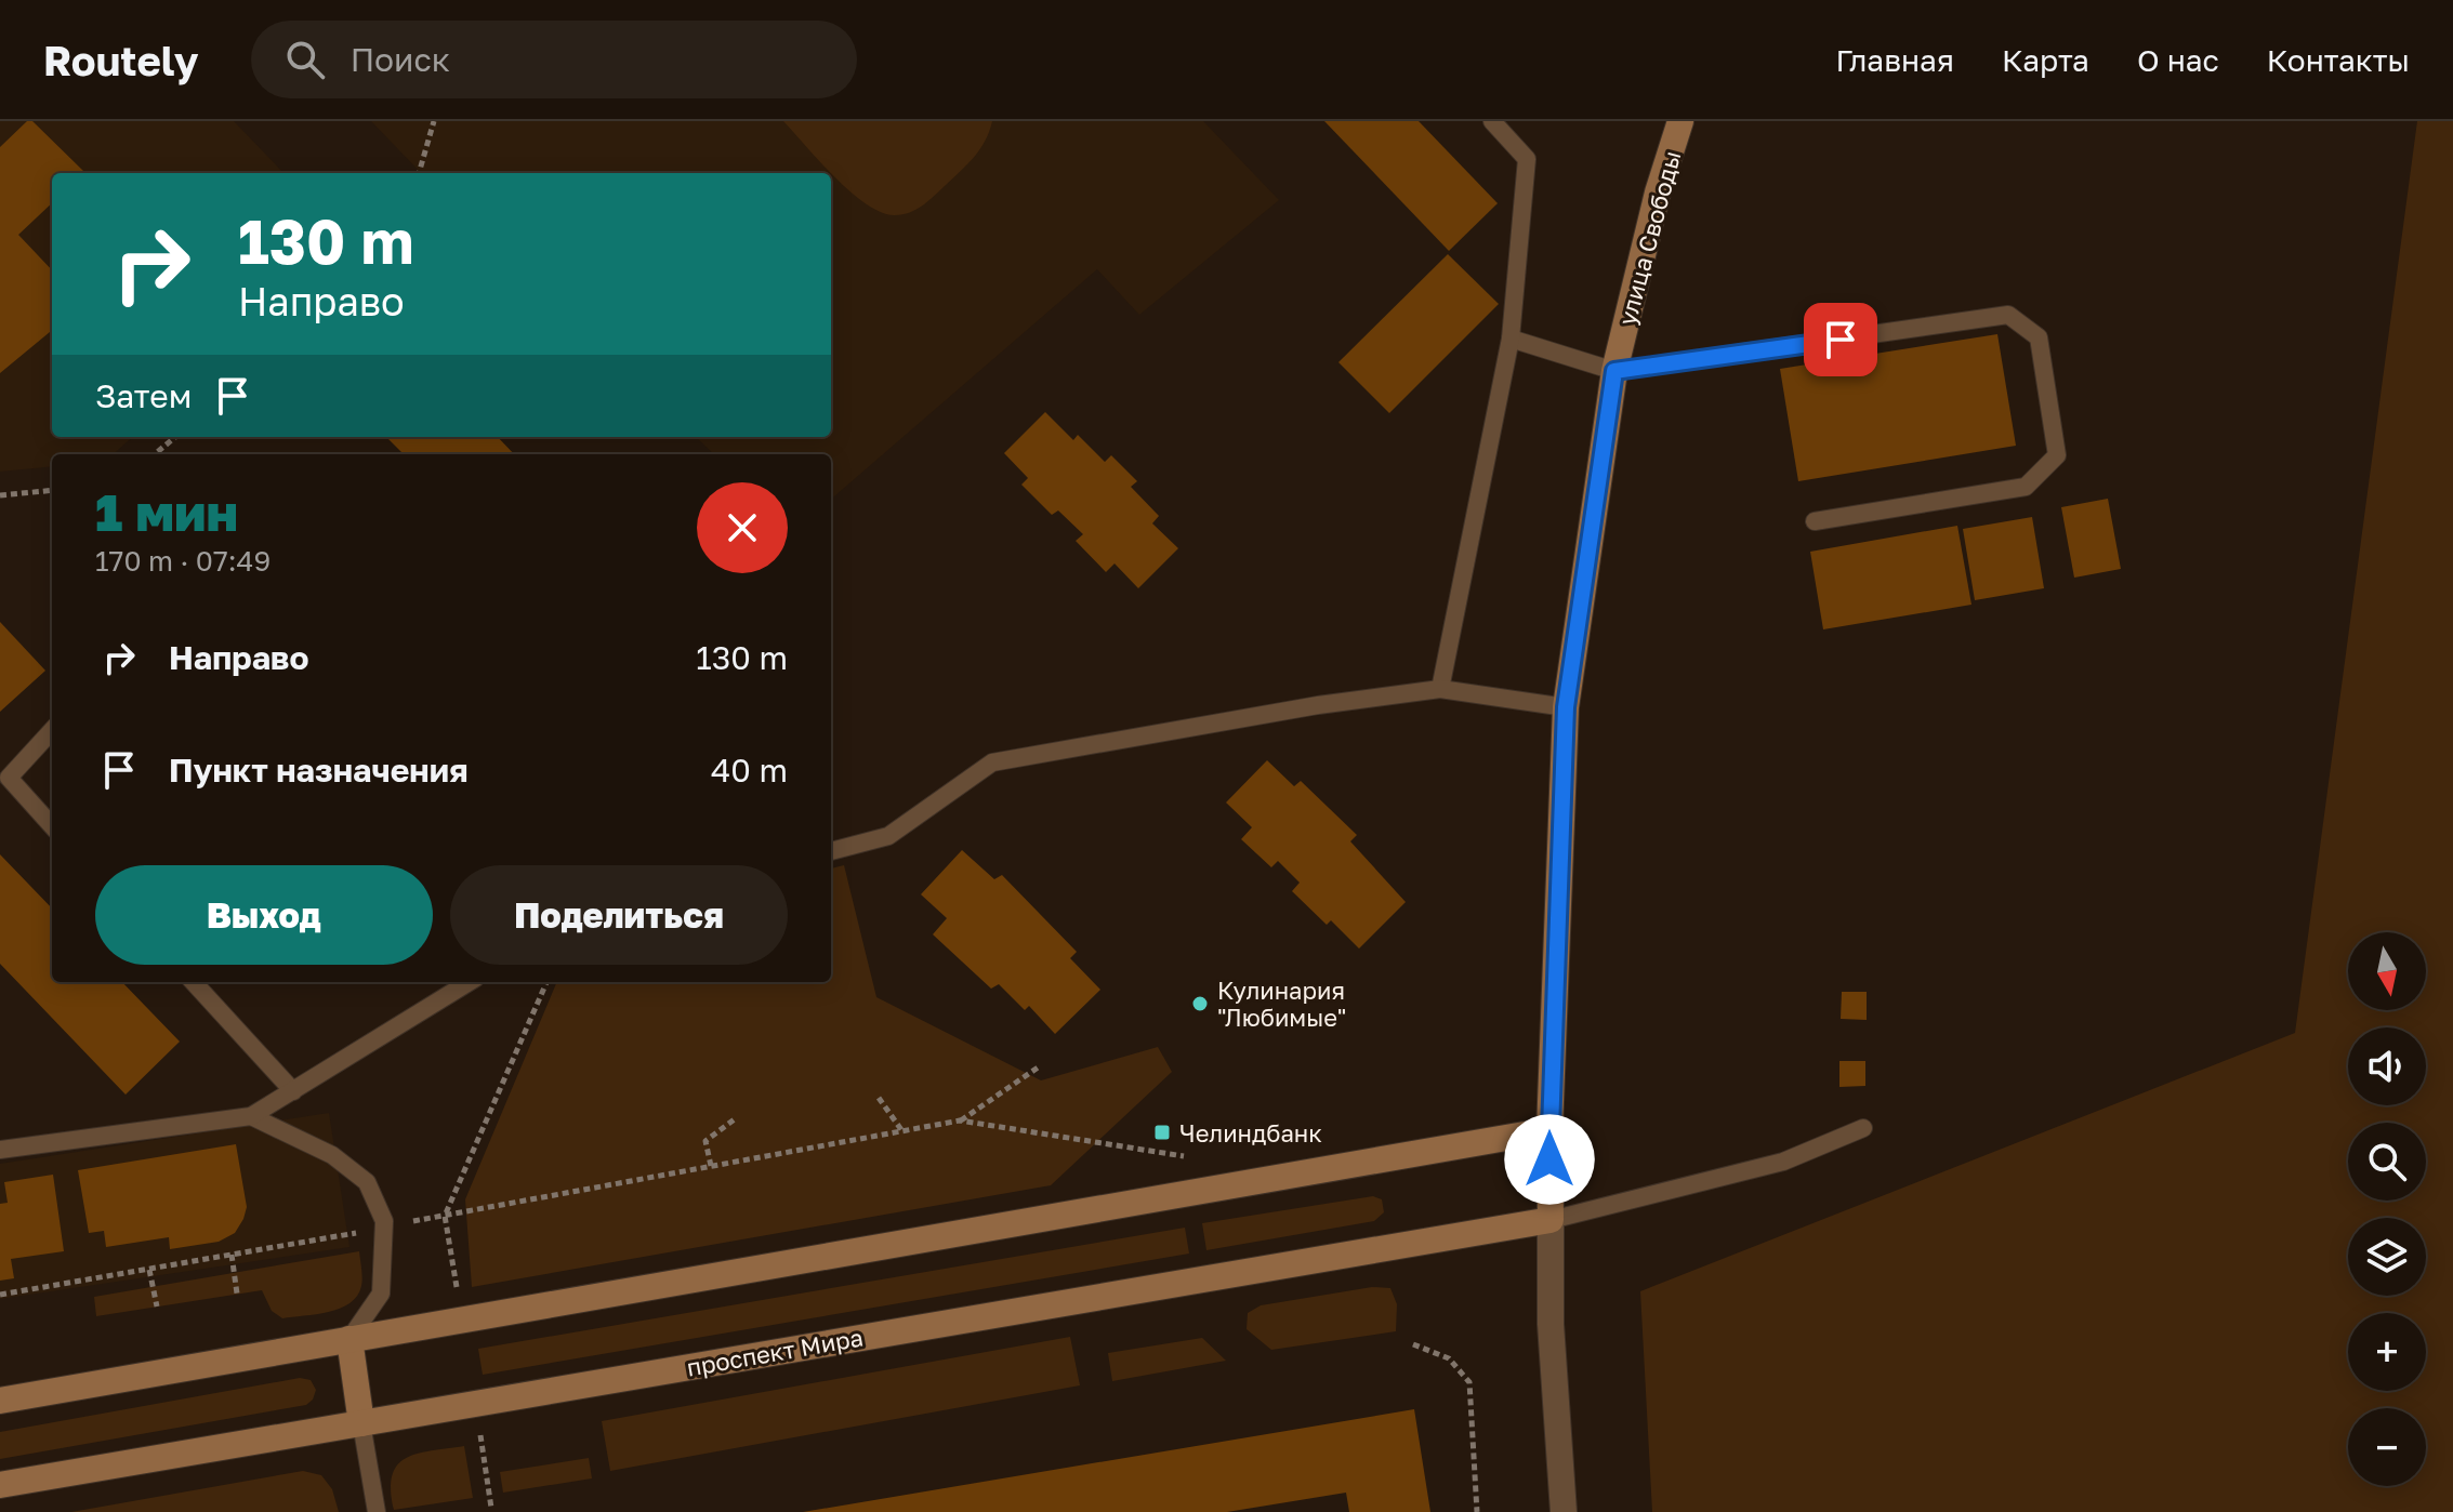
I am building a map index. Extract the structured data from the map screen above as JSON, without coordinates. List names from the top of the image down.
{
  "streets": {
    "street": ["улица Свободы", "проспект Мира"]
  },
  "crossings": [
    ["улица Свободы", "проспект Мира"]
  ],
  "places": {
    "other": ["Кулинария \"Любимые\""],
    "transit": ["Челиндбанк"]
  },
  "north": "bottom",
  "page": {
    "header": "Routely",
    "search": "Поиск",
    "nav": [
      "Главная",
      "Карта",
      "О нас",
      "Контакты"
    ],
    "turn": ["130 m", "Направо"],
    "then": "Затем",
    "heading": ["1 мин", "170 m · 07:49"],
    "list": [
      {
        "name": "Направо",
        "value": "130 m"
      },
      {
        "name": "Пункт назначения",
        "value": "40 m"
      }
    ],
    "buttons": ["Выход", "Поделиться"],
    "map_buttons": ["+", "−"]
  }
}
